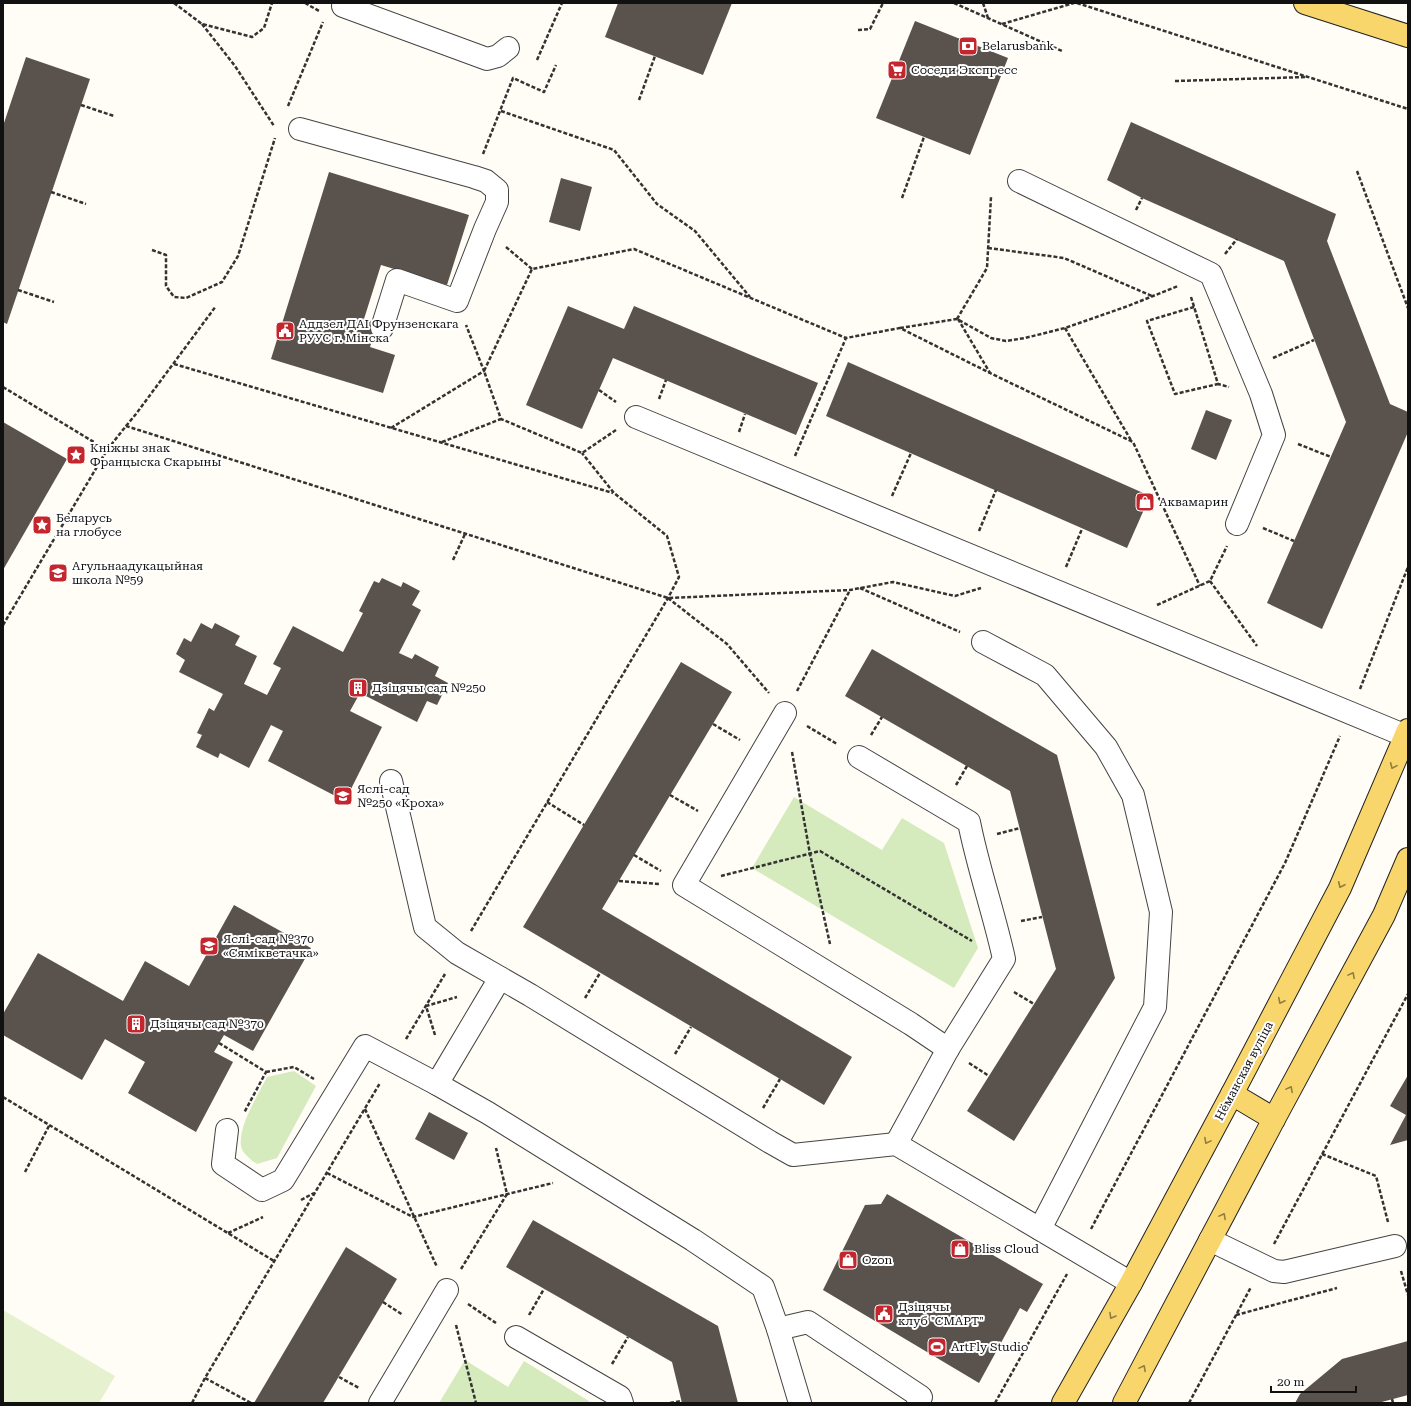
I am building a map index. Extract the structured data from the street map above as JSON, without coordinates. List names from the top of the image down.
{
  "streets": {
    "main road": ["Нёманская вуліца"]
  },
  "places": {
    "bank": ["Belarusbank"],
    "supermarket": ["Соседи Экспресс"],
    "public building": ["Аддзел ДАІ Фрунзенскага РУУС г. Мінска", "Дзіцячы клуб \"СМАРТ\""],
    "place": ["Кніжны знак Францыска Скарыны", "Беларусь на глобусе"],
    "shop": ["Аквамарин", "Bliss Cloud", "Ozon"],
    "school or university": ["Агульнаадукацыйная школа №59", "Яслі-сад №250 «Кроха»", "Яслі-сад №370 «Сямікветачка»"],
    "building": ["Дзіцячы сад №250", "Дзіцячы сад №370"],
    "sports": ["ArtFly Studio"]
  },
  "scale_bar": "20 m"
}
